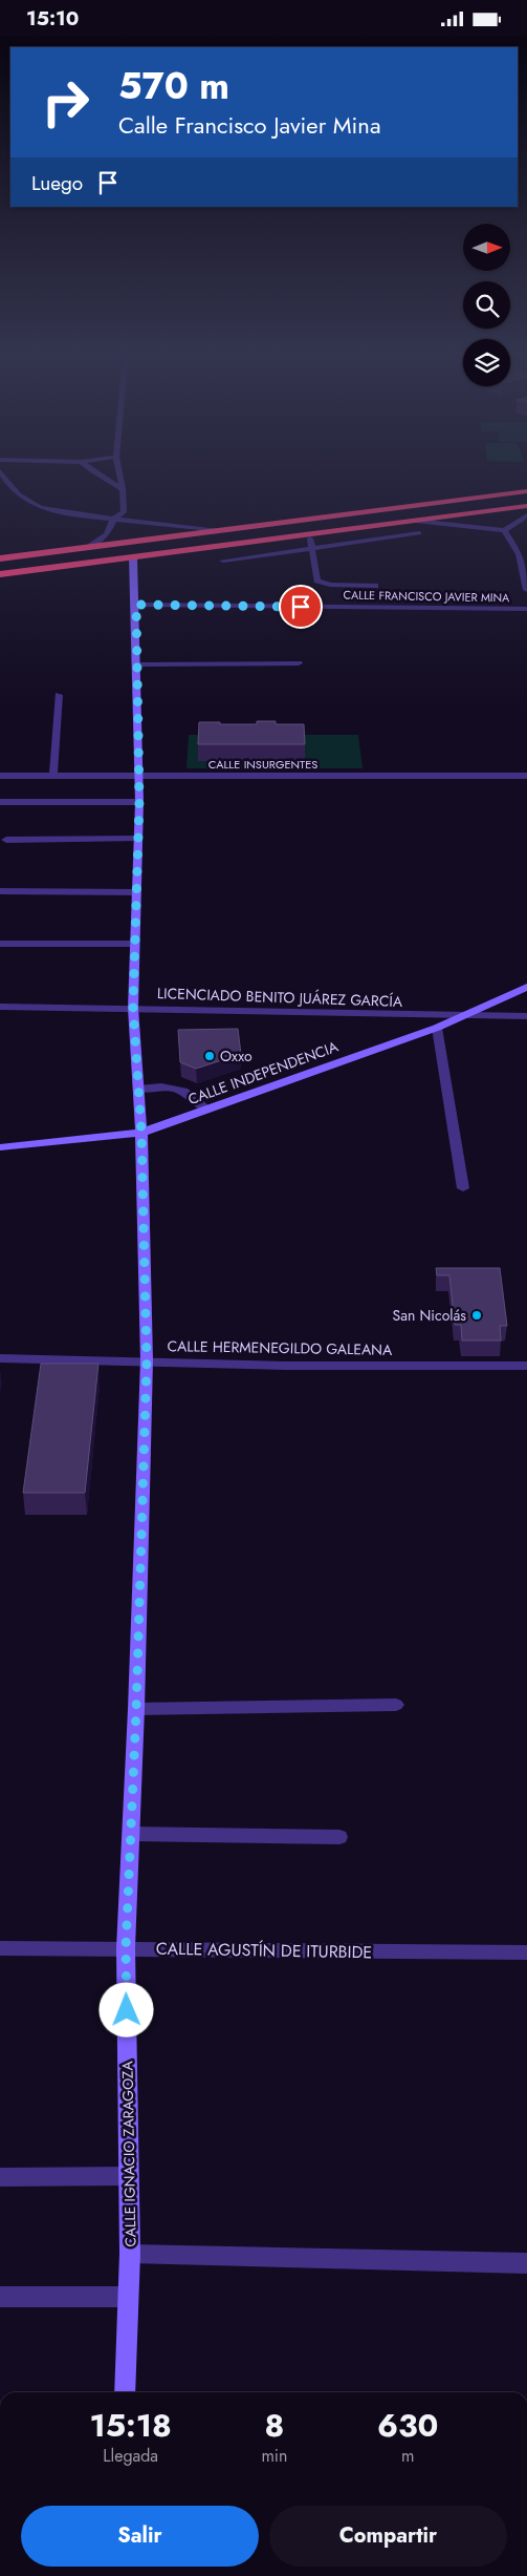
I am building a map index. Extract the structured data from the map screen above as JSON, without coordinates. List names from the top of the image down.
{
  "streets": {
    "street": [
      "CALLE FRANCISCO JAVIER MINA",
      "CALLE INSURGENTES",
      "LICENCIADO BENITO JUÁREZ GARCÍA",
      "CALLE INDEPENDENCIA",
      "CALLE HERMENEGILDO GALEANA",
      "CALLE AGUSTÍN DE ITURBIDE",
      "CALLE IGNACIO ZARAGOZA"
    ]
  },
  "crossings": [
    ["CALLE FRANCISCO JAVIER MINA", "CALLE IGNACIO ZARAGOZA"],
    ["CALLE INSURGENTES", "CALLE IGNACIO ZARAGOZA"],
    ["LICENCIADO BENITO JUÁREZ GARCÍA", "CALLE INDEPENDENCIA"],
    ["LICENCIADO BENITO JUÁREZ GARCÍA", "CALLE IGNACIO ZARAGOZA"],
    ["CALLE INDEPENDENCIA", "CALLE IGNACIO ZARAGOZA"],
    ["CALLE HERMENEGILDO GALEANA", "CALLE IGNACIO ZARAGOZA"],
    ["CALLE AGUSTÍN DE ITURBIDE", "CALLE IGNACIO ZARAGOZA"]
  ],
  "places": ["Oxxo", "San Nicolás"],
  "north": "right",
  "page": {
    "status": "15:10",
    "turn": ["570 m", "Calle Francisco Javier Mina"],
    "then": "Luego",
    "eta": [
      "15:18",
      "Llegada",
      "8",
      "min",
      "630",
      "m"
    ],
    "buttons": ["Salir", "Compartir"]
  }
}
